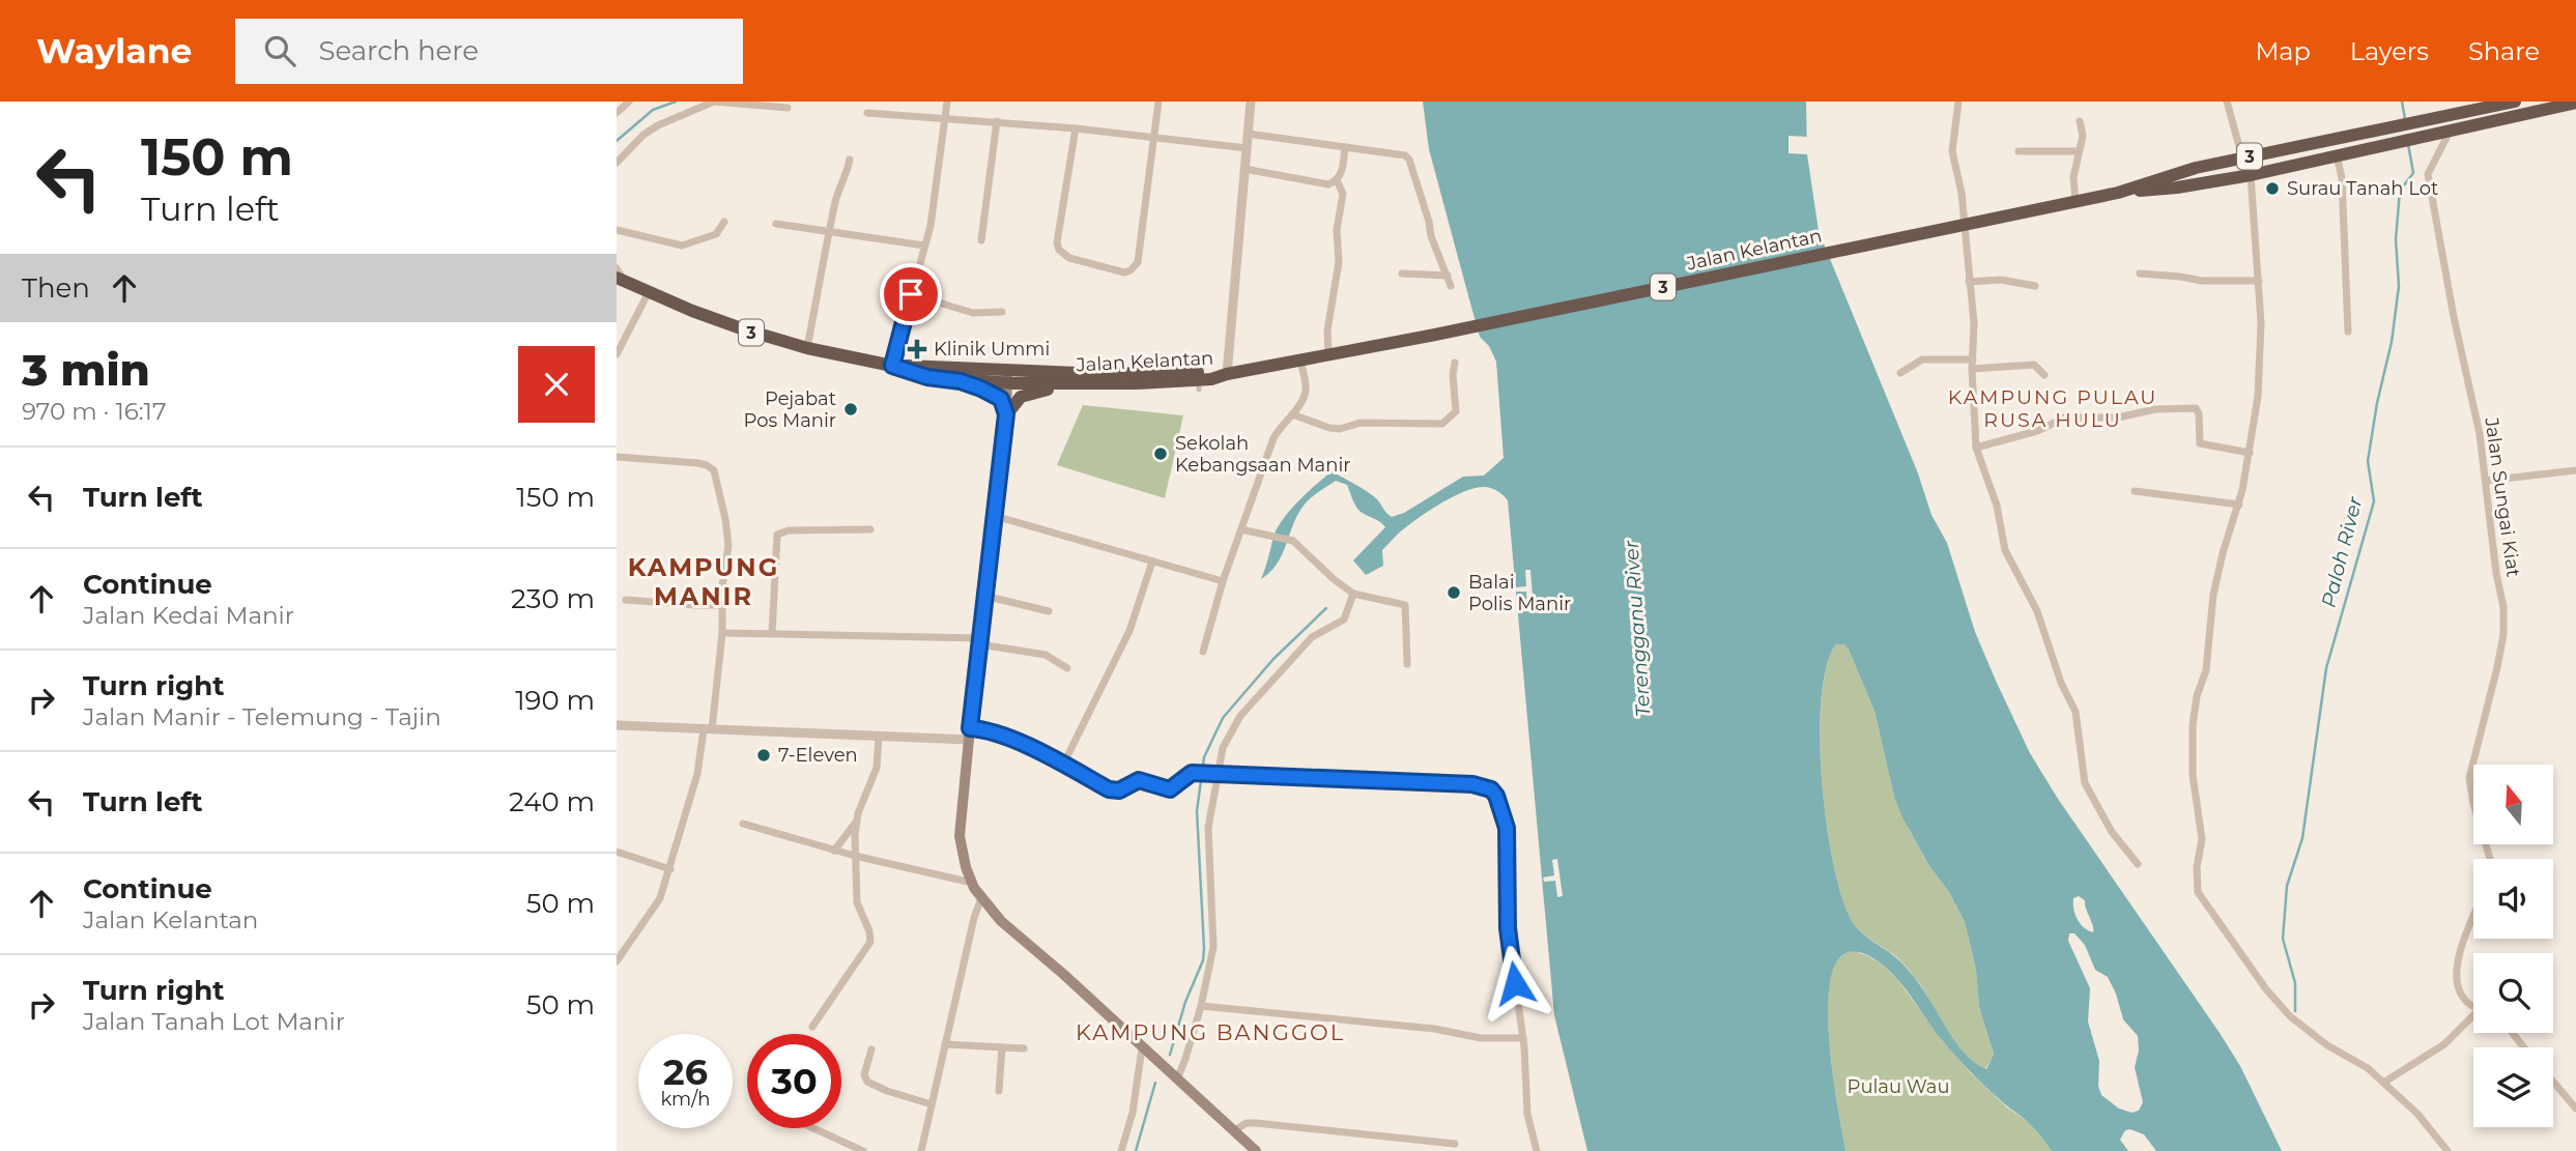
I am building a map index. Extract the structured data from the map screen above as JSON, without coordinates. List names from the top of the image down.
{
  "streets": {
    "highway": ["3", "Jalan Kelantan"],
    "street": ["Jalan Sungai Kiat"]
  },
  "crossings": [
    ["Jalan Kelantan", "Jalan Sungai Kiat"]
  ],
  "districts": ["KAMPUNG PULAU RUSA HULU", "KAMPUNG MANIR", "KAMPUNG BANGGOL"],
  "water": ["Paloh River", "Terengganu River"],
  "parks": ["Pulau Wau"],
  "places": {
    "other": [
      "Surau Tanah Lot",
      "Pejabat Pos Manir",
      "Sekolah Kebangsaan Manir",
      "Balai Polis Manir",
      "7-Eleven"
    ],
    "health": ["Klinik Ummi"]
  },
  "north": "top",
  "page": {
    "header": "Waylane",
    "search": "Search here",
    "nav": ["Map", "Layers", "Share"],
    "turn": ["150 m", "Turn left"],
    "then": "Then",
    "heading": ["3 min", "970 m · 16:17"],
    "list": [
      {
        "name": "Turn left",
        "value": "150 m"
      },
      {
        "name": "Continue",
        "note": "Jalan Kedai Manir",
        "value": "230 m"
      },
      {
        "name": "Turn right",
        "note": "Jalan Manir - Telemung - Tajin",
        "value": "190 m"
      },
      {
        "name": "Turn left",
        "value": "240 m"
      },
      {
        "name": "Continue",
        "note": "Jalan Kelantan",
        "value": "50 m"
      },
      {
        "name": "Turn right",
        "note": "Jalan Tanah Lot Manir",
        "value": "50 m"
      }
    ],
    "speed": "26 km/h",
    "limit": "30"
  }
}
